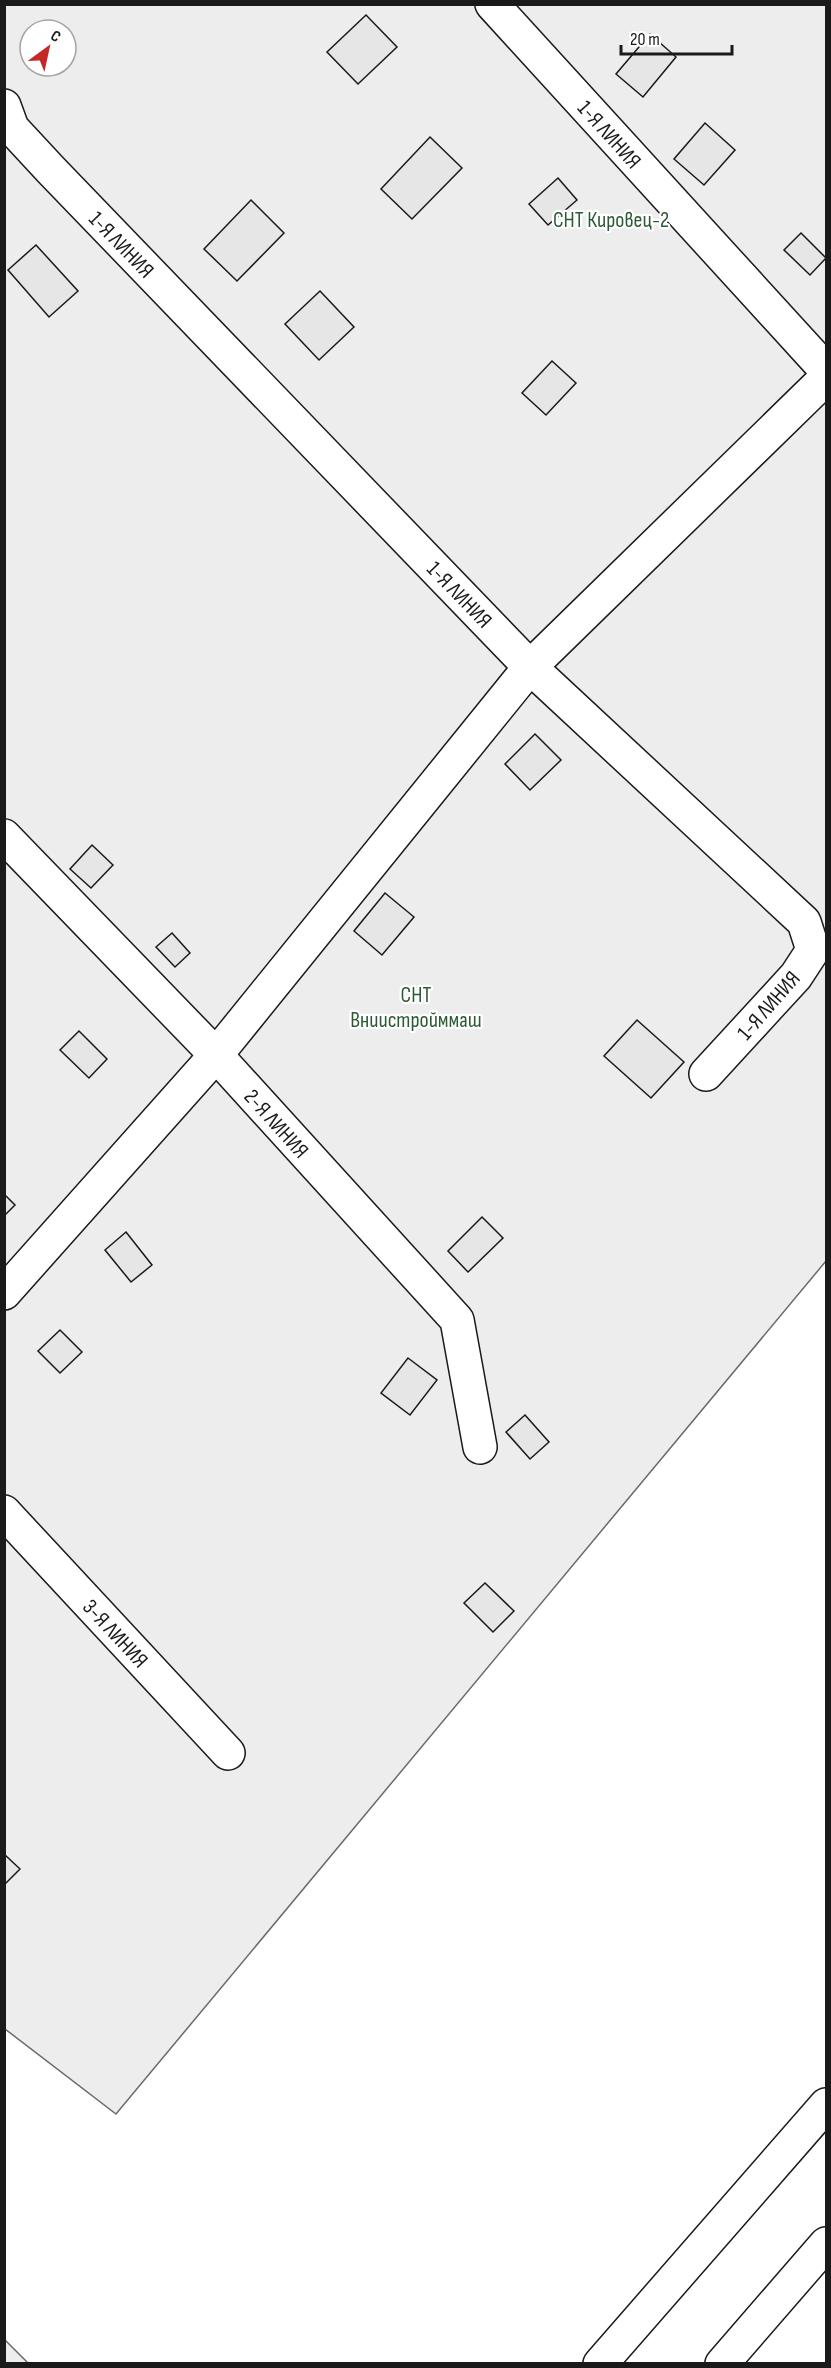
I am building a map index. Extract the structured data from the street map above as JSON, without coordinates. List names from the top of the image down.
{
  "streets": {
    "main road": ["1-Я ЛИНИЯ", "2-Я ЛИНИЯ", "3-Я ЛИНИЯ"]
  },
  "parks": ["СНТ Кировец-2", "СНТ Вниистройммаш"],
  "scale_bar": "20 m",
  "north": "top right"
}
